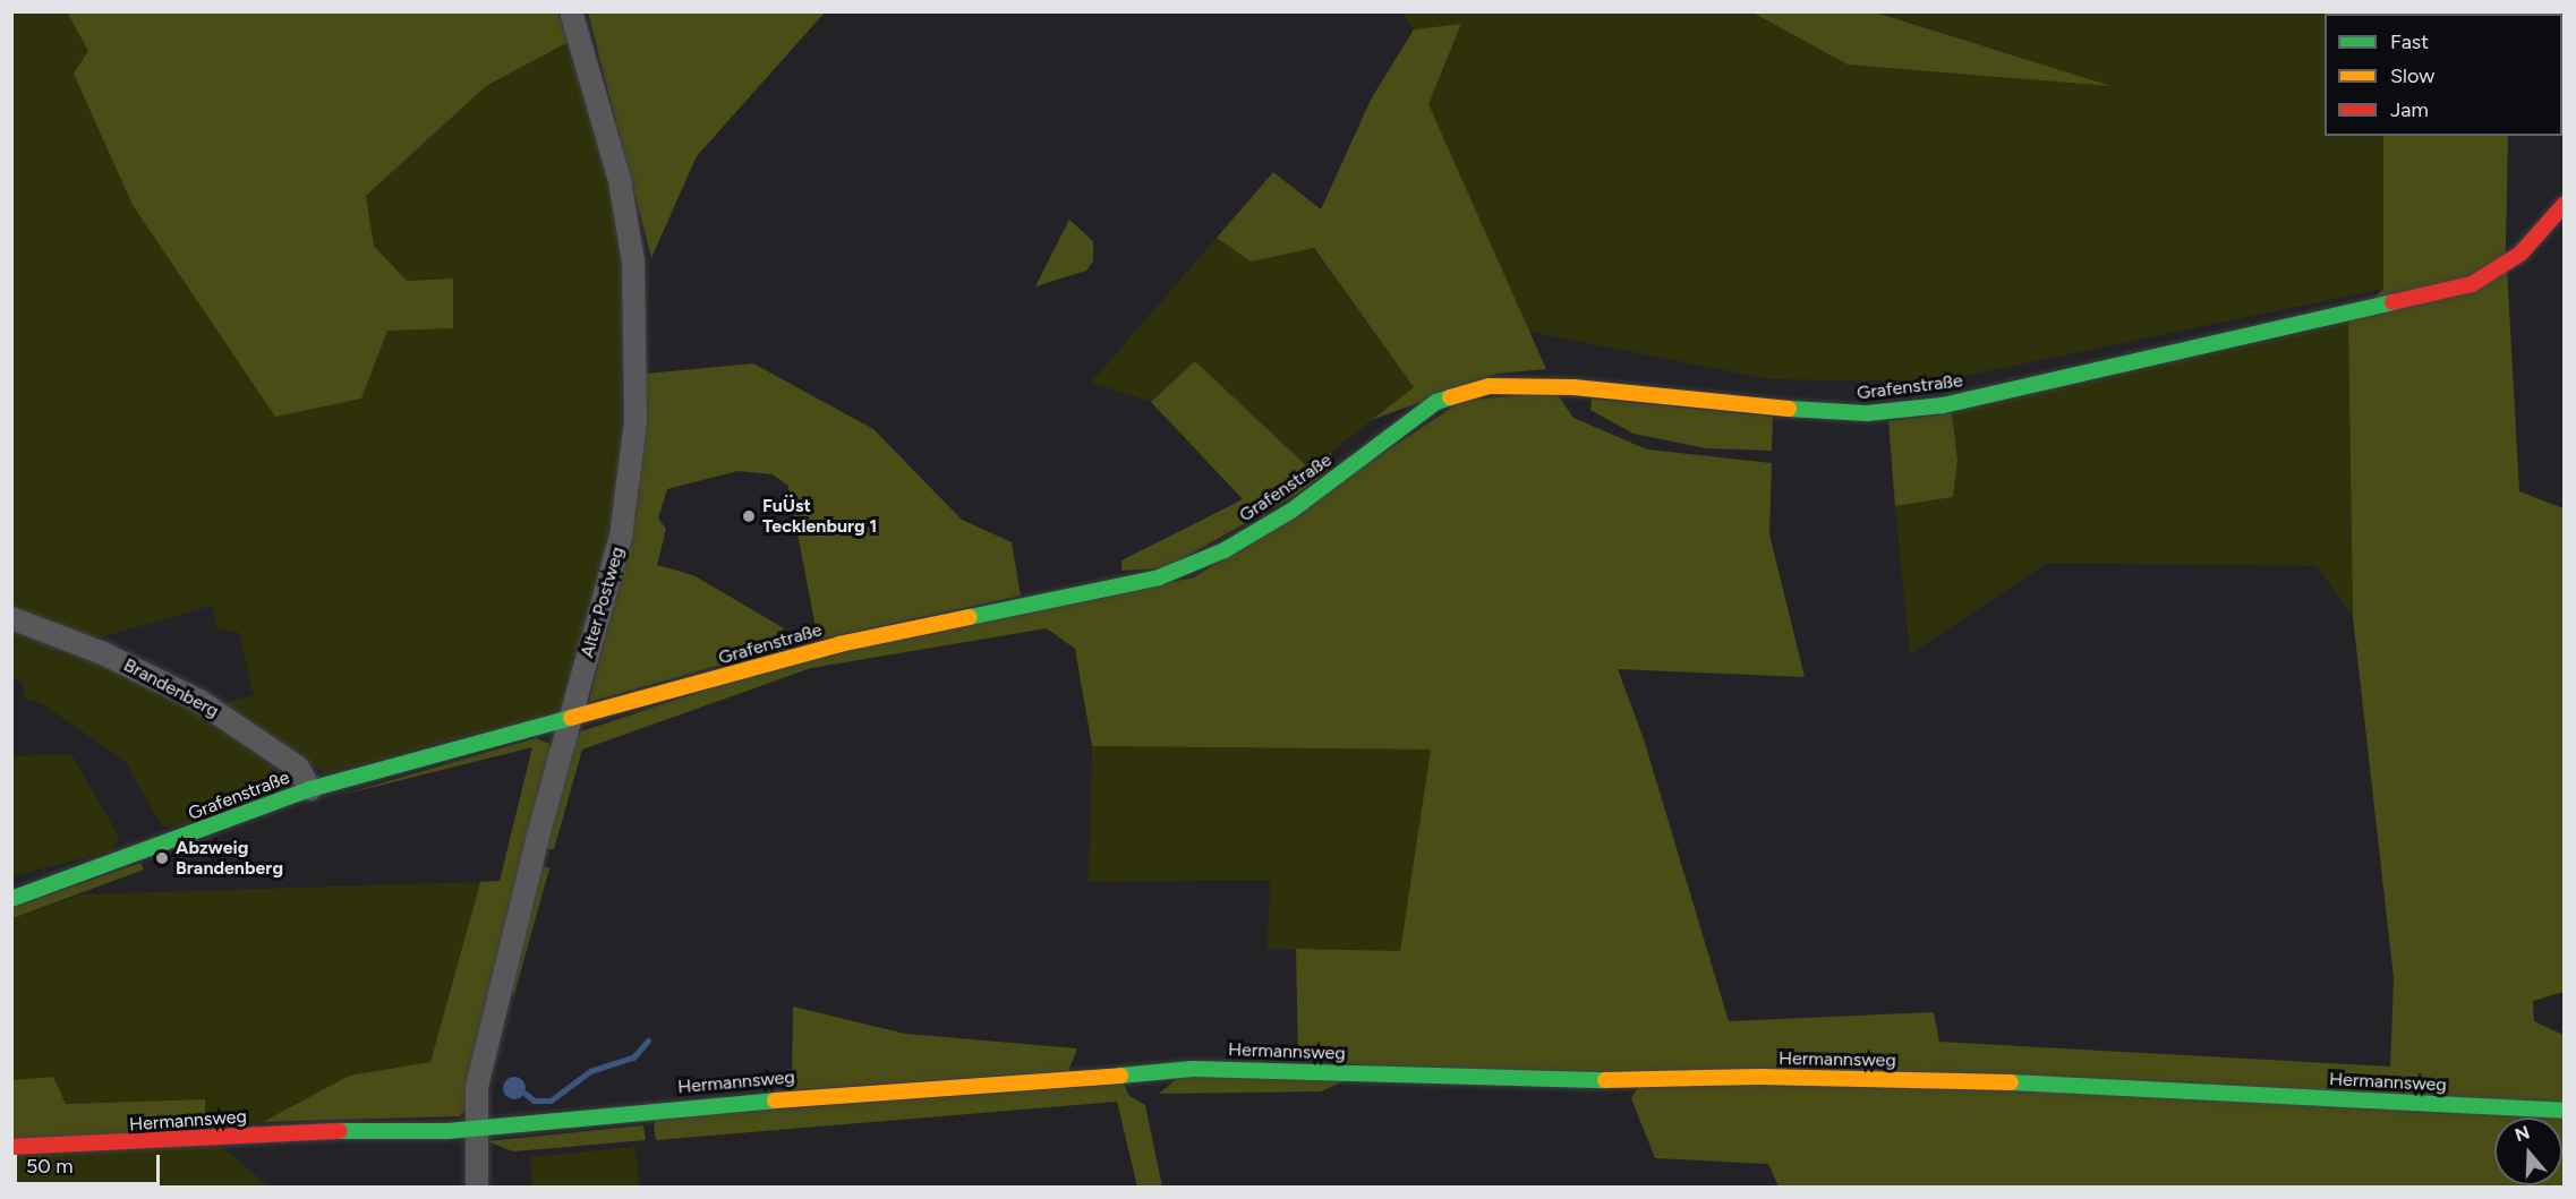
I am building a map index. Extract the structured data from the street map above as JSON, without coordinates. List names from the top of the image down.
{
  "streets": {
    "street": [
      "Grafenstraße",
      "Alter Postweg",
      "Brandenberg",
      "Hermannsweg"
    ]
  },
  "crossings": [
    ["Grafenstraße", "Alter Postweg"],
    ["Grafenstraße", "Brandenberg"],
    ["Alter Postweg", "Hermannsweg"]
  ],
  "places": ["FuÜst Tecklenburg 1", "Abzweig Brandenberg"],
  "legend": ["Fast", "Slow", "Jam"],
  "scale_bar": "50 m",
  "north": "top"
}
